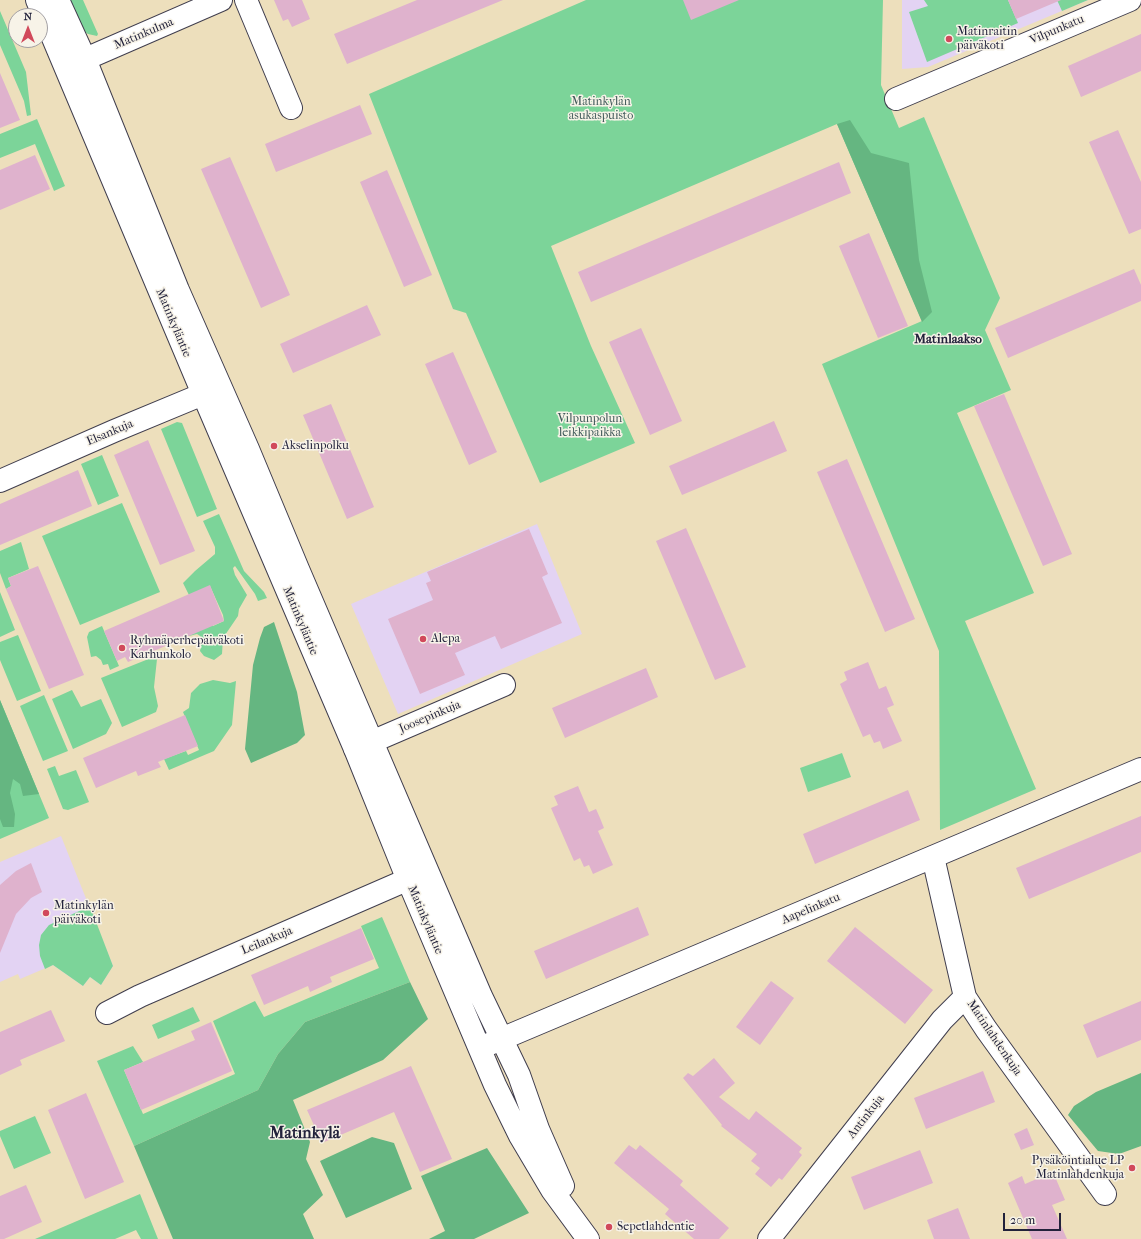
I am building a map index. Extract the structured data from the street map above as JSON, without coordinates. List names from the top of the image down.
{
  "streets": {
    "street": [
      "Vilpunkatu",
      "Matinkulma",
      "Matinkyläntie",
      "Elsankuja",
      "Joosepinkuja",
      "Aapelinkatu",
      "Leilankuja",
      "Matinlahdenkuja",
      "Antinkuja"
    ]
  },
  "crossings": [
    ["Matinkulma", "Matinkyläntie"],
    ["Matinkyläntie", "Elsankuja"],
    ["Matinkyläntie", "Joosepinkuja"],
    ["Matinkyläntie", "Aapelinkatu"],
    ["Matinkyläntie", "Leilankuja"],
    ["Aapelinkatu", "Matinlahdenkuja"],
    ["Matinlahdenkuja", "Antinkuja"]
  ],
  "districts": ["Matinlaakso", "Matinkylä"],
  "parks": ["Matinkylän asukaspuisto", "Vilpunpolun leikkipaikka"],
  "places": [
    "Matinraitin päiväkoti",
    "Akselinpolku",
    "Alepa",
    "Ryhmäperhepäiväkoti Karhunkolo",
    "Matinkylän päiväkoti",
    "Pysäköintialue LP Matinlahdenkuja",
    "Sepetlahdentie"
  ],
  "scale_bar": "20 m",
  "north": "top"
}
